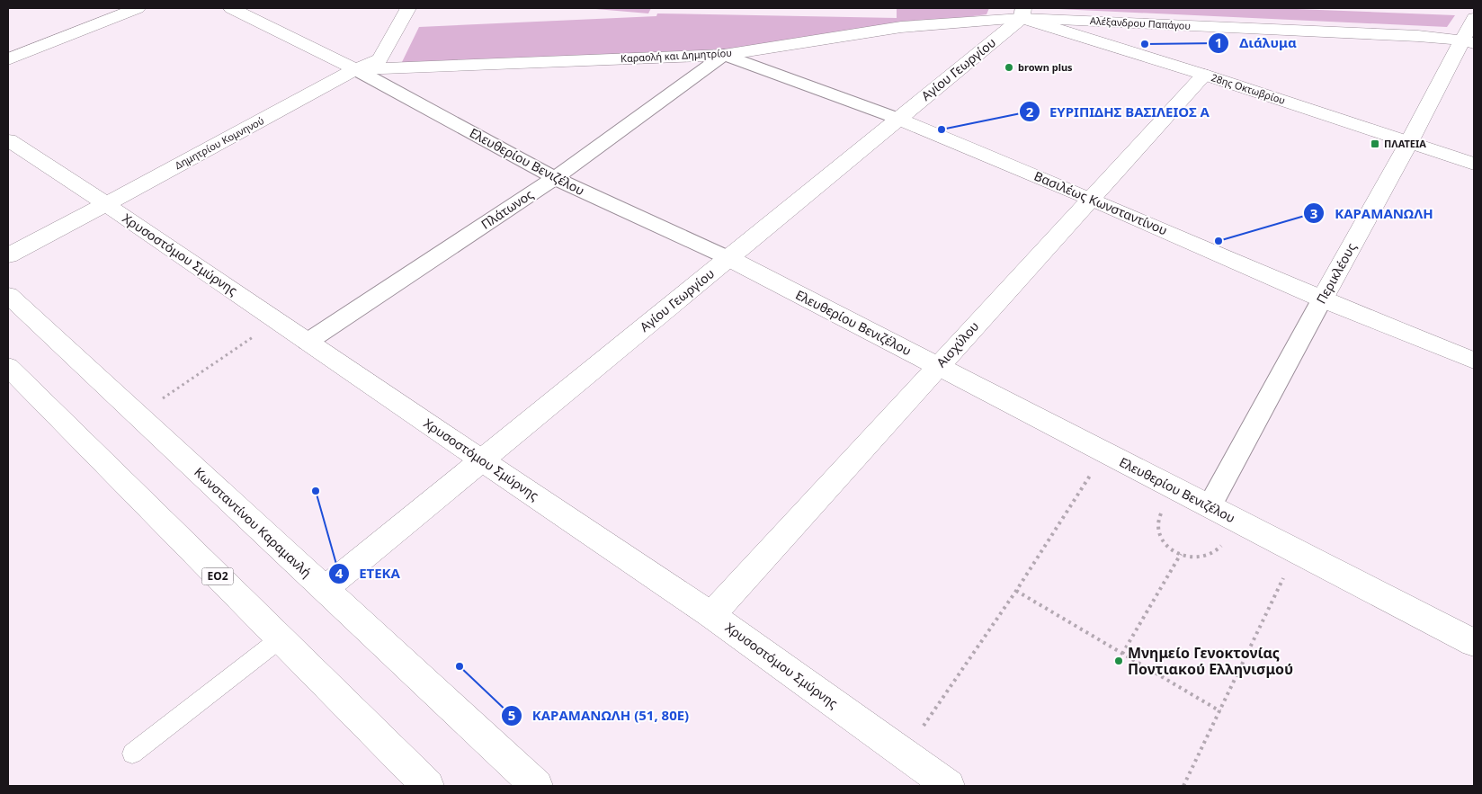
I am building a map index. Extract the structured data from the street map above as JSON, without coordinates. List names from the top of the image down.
{
  "streets": {
    "street": [
      "Αλέξανδρου Παπάγου",
      "Καραολή και Δημητρίου",
      "Αγίου Γεωργίου",
      "28ης Οκτωβρίου",
      "Δημητρίου Κομνηνού",
      "Ελευθερίου Βενιζέλου",
      "Βασιλέως Κωνσταντίνου",
      "Πλάτωνος",
      "Χρυσοστόμου Σμύρνης",
      "Περικλέους",
      "Αισχύλου",
      "Κωνσταντίνου Καραμανλή",
      "ΕΟ2"
    ]
  },
  "crossings": [
    ["Αλέξανδρου Παπάγου", "Καραολή και Δημητρίου"],
    ["Αλέξανδρου Παπάγου", "Αγίου Γεωργίου"],
    ["Αλέξανδρου Παπάγου", "28ης Οκτωβρίου"],
    ["Αλέξανδρου Παπάγου", "Περικλέους"],
    ["Καραολή και Δημητρίου", "Αγίου Γεωργίου"],
    ["Καραολή και Δημητρίου", "28ης Οκτωβρίου"],
    ["Καραολή και Δημητρίου", "Δημητρίου Κομνηνού"],
    ["Καραολή και Δημητρίου", "Ελευθερίου Βενιζέλου"],
    ["Καραολή και Δημητρίου", "Βασιλέως Κωνσταντίνου"],
    ["Καραολή και Δημητρίου", "Πλάτωνος"],
    ["Αγίου Γεωργίου", "28ης Οκτωβρίου"],
    ["Αγίου Γεωργίου", "Ελευθερίου Βενιζέλου"],
    ["Αγίου Γεωργίου", "Βασιλέως Κωνσταντίνου"],
    ["Αγίου Γεωργίου", "Χρυσοστόμου Σμύρνης"],
    ["Αγίου Γεωργίου", "Κωνσταντίνου Καραμανλή"],
    ["28ης Οκτωβρίου", "Περικλέους"],
    ["28ης Οκτωβρίου", "Αισχύλου"],
    ["Δημητρίου Κομνηνού", "Ελευθερίου Βενιζέλου"],
    ["Δημητρίου Κομνηνού", "Χρυσοστόμου Σμύρνης"],
    ["Ελευθερίου Βενιζέλου", "Πλάτωνος"],
    ["Ελευθερίου Βενιζέλου", "Περικλέους"],
    ["Ελευθερίου Βενιζέλου", "Αισχύλου"],
    ["Βασιλέως Κωνσταντίνου", "Πλάτωνος"],
    ["Βασιλέως Κωνσταντίνου", "Περικλέους"],
    ["Βασιλέως Κωνσταντίνου", "Αισχύλου"],
    ["Πλάτωνος", "Χρυσοστόμου Σμύρνης"],
    ["Χρυσοστόμου Σμύρνης", "Αισχύλου"]
  ],
  "places": {
    "other": [
      "Διάλυμα",
      "brown plus",
      "ΕΥΡΙΠΙΔΗΣ ΒΑΣΙΛΕΙΟΣ Α",
      "ΚΑΡΑΜΑΝΩΛΗ",
      "ΕΤΕΚΑ",
      "Μνημείο Γενοκτονίας Ποντιακού Ελληνισμού",
      "ΚΑΡΑΜΑΝΩΛΗ (51, 80Ε)"
    ],
    "transit": ["ΠΛΑΤΕΙΑ"]
  }
}
